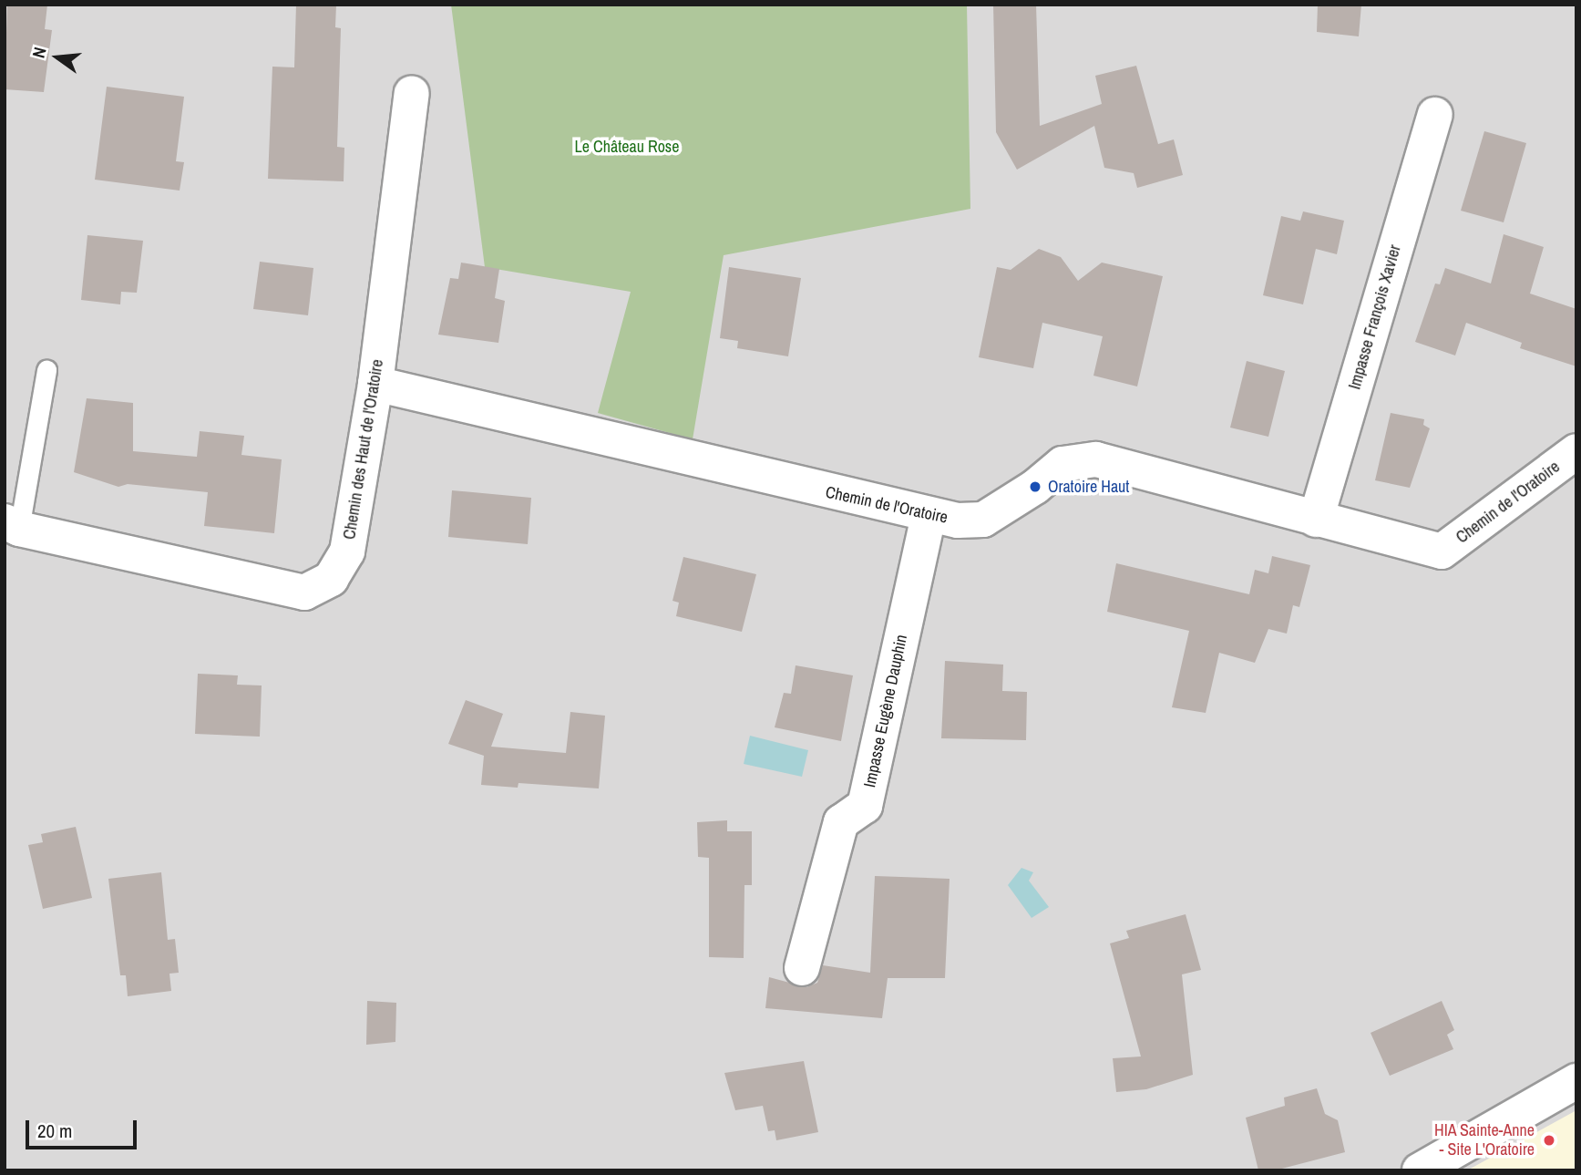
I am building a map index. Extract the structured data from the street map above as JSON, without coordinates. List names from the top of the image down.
{
  "streets": {
    "street": [
      "Impasse François Xavier",
      "Chemin des Haut de l'Oratoire",
      "Chemin de l'Oratoire",
      "Impasse Eugène Dauphin"
    ]
  },
  "crossings": [
    ["Impasse François Xavier", "Chemin de l'Oratoire"],
    ["Chemin des Haut de l'Oratoire", "Chemin de l'Oratoire"],
    ["Chemin de l'Oratoire", "Impasse Eugène Dauphin"]
  ],
  "parks": ["Le Château Rose"],
  "places": ["Oratoire Haut", "HIA Sainte-Anne - Site L'Oratoire"],
  "scale_bar": "20 m",
  "north": "left"
}
